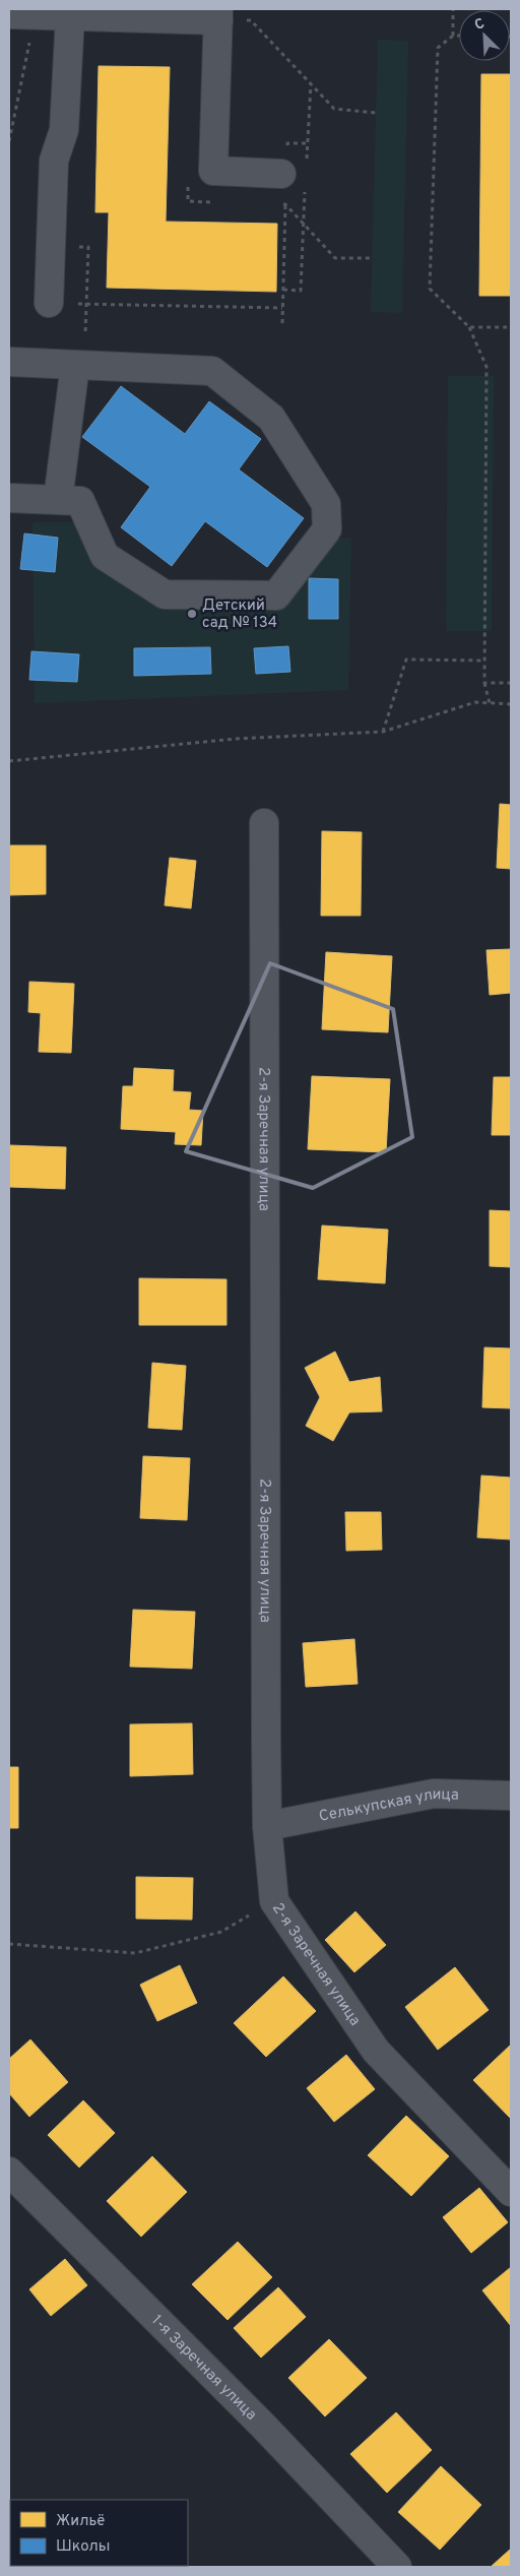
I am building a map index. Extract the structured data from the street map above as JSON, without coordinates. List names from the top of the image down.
{
  "streets": {
    "street": ["2-я Заречная улица", "Селькупская улица", "1-я Заречная улица"]
  },
  "crossings": [
    ["2-я Заречная улица", "Селькупская улица"]
  ],
  "places": ["Детский сад № 134"],
  "legend": ["Жильё", "Школы"],
  "north": "top left"
}
